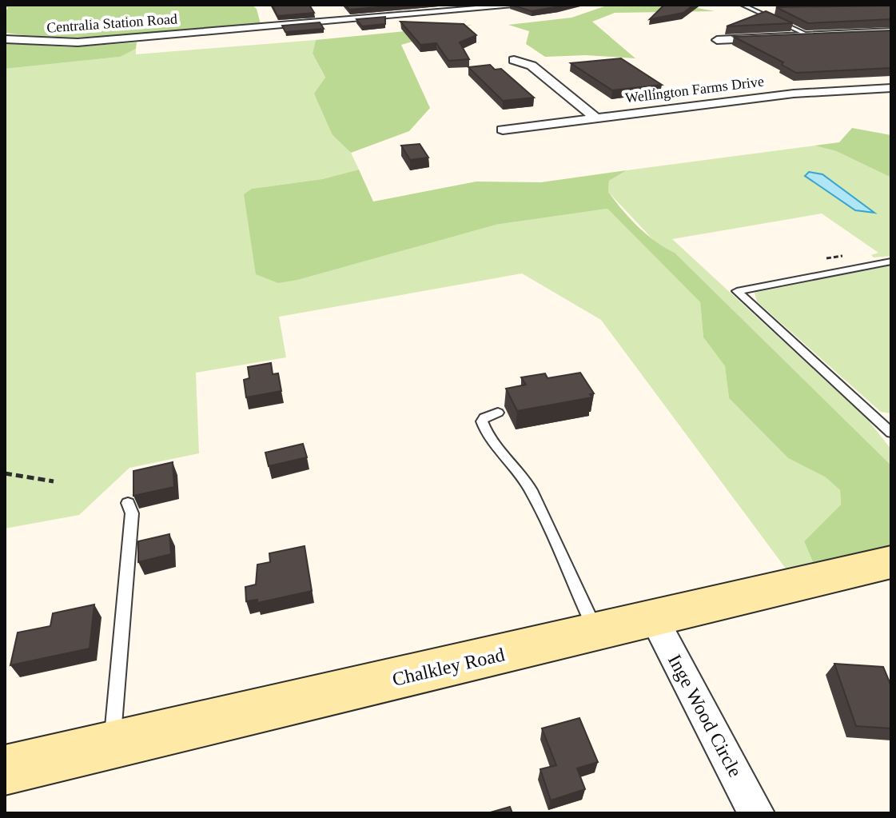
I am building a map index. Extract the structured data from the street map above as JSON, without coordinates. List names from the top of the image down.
{
  "streets": {
    "street": [
      "Centralia Station Road",
      "Wellington Farms Drive",
      "Chalkley Road",
      "Inge Wood Circle"
    ]
  },
  "crossings": [
    ["Chalkley Road", "Inge Wood Circle"]
  ]
}
